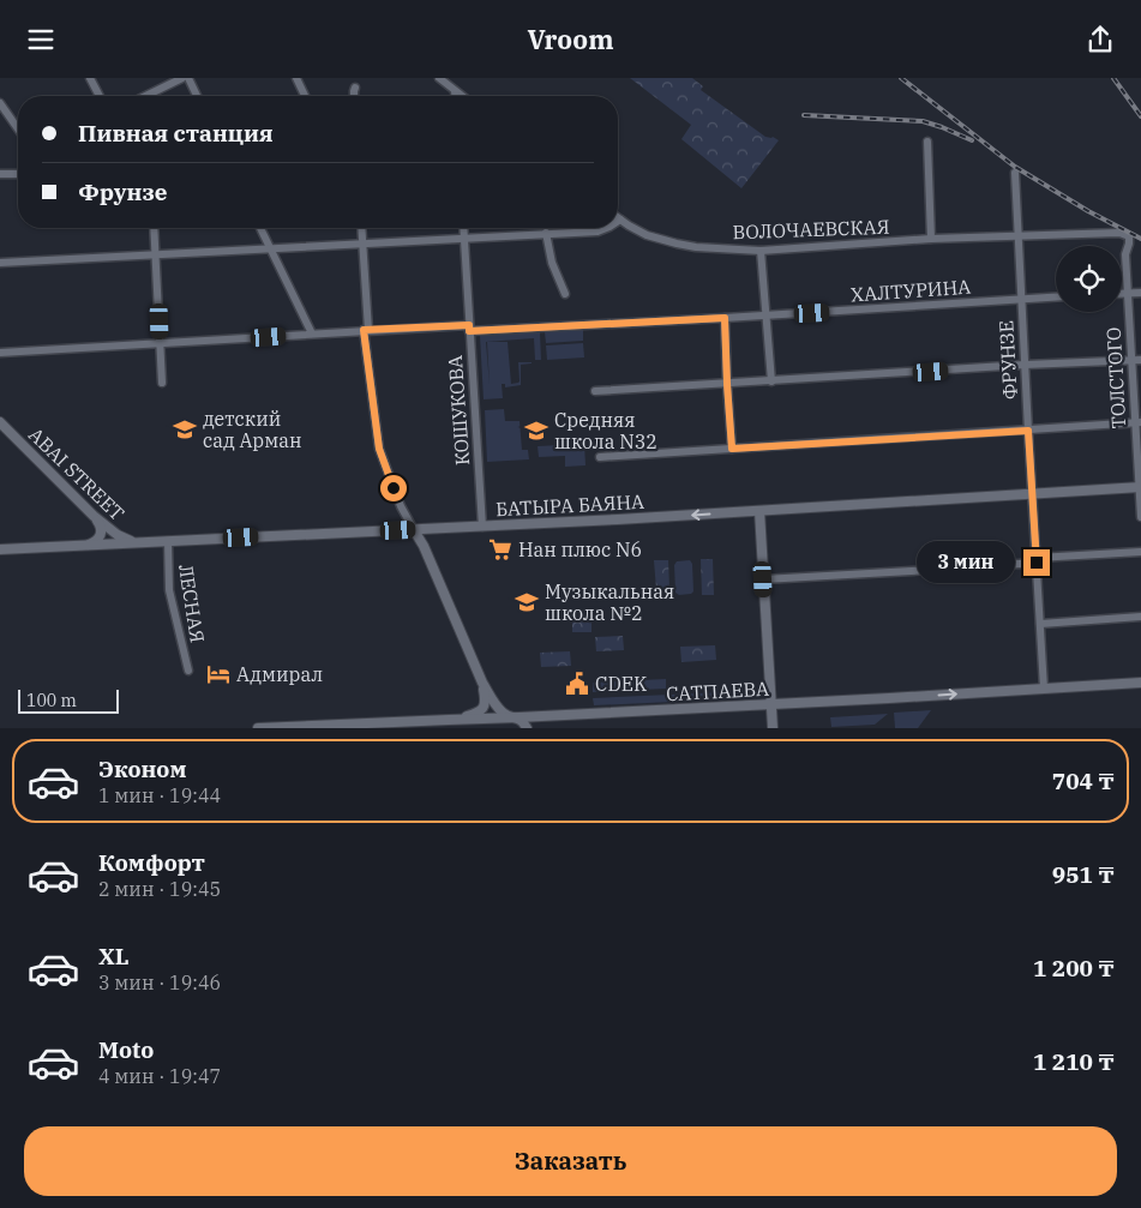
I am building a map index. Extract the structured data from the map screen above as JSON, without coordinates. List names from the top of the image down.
{
  "streets": {
    "street": [
      "ВОЛОЧАЕВСКАЯ",
      "ХАЛТУРИНА",
      "ФРУНЗЕ",
      "ТОЛСТОГО",
      "КОШУКОВА",
      "ABAI STREET",
      "БАТЫРА БАЯНА",
      "ЛЕСНАЯ",
      "САТПАЕВА"
    ]
  },
  "crossings": [
    ["ВОЛОЧАЕВСКАЯ", "ФРУНЗЕ"],
    ["ВОЛОЧАЕВСКАЯ", "ТОЛСТОГО"],
    ["ХАЛТУРИНА", "ФРУНЗЕ"],
    ["ХАЛТУРИНА", "КОШУКОВА"],
    ["ФРУНЗЕ", "БАТЫРА БАЯНА"],
    ["ФРУНЗЕ", "САТПАЕВА"],
    ["ТОЛСТОГО", "БАТЫРА БАЯНА"],
    ["КОШУКОВА", "БАТЫРА БАЯНА"],
    ["ABAI STREET", "БАТЫРА БАЯНА"],
    ["БАТЫРА БАЯНА", "ЛЕСНАЯ"]
  ],
  "places": {
    "school or university": ["детский сад Арман", "Средняя школа N32", "Музыкальная школа №2"],
    "supermarket": ["Нан плюс N6"],
    "hotel": ["Адмирал"],
    "public building": ["CDEK"]
  },
  "scale_bar": "100 m",
  "page": {
    "header": "Vroom",
    "banner": ["Пивная станция", "Фрунзе"],
    "bubble": "3 мин",
    "scale": "100 m",
    "list": [
      {
        "name": "Эконом",
        "note": "1 мин · 19:44",
        "value": "704 ₸"
      },
      {
        "name": "Комфорт",
        "note": "2 мин · 19:45",
        "value": "951 ₸"
      },
      {
        "name": "XL",
        "note": "3 мин · 19:46",
        "value": "1 200 ₸"
      },
      {
        "name": "Moto",
        "note": "4 мин · 19:47",
        "value": "1 210 ₸"
      }
    ],
    "buttons": "Заказать"
  }
}
